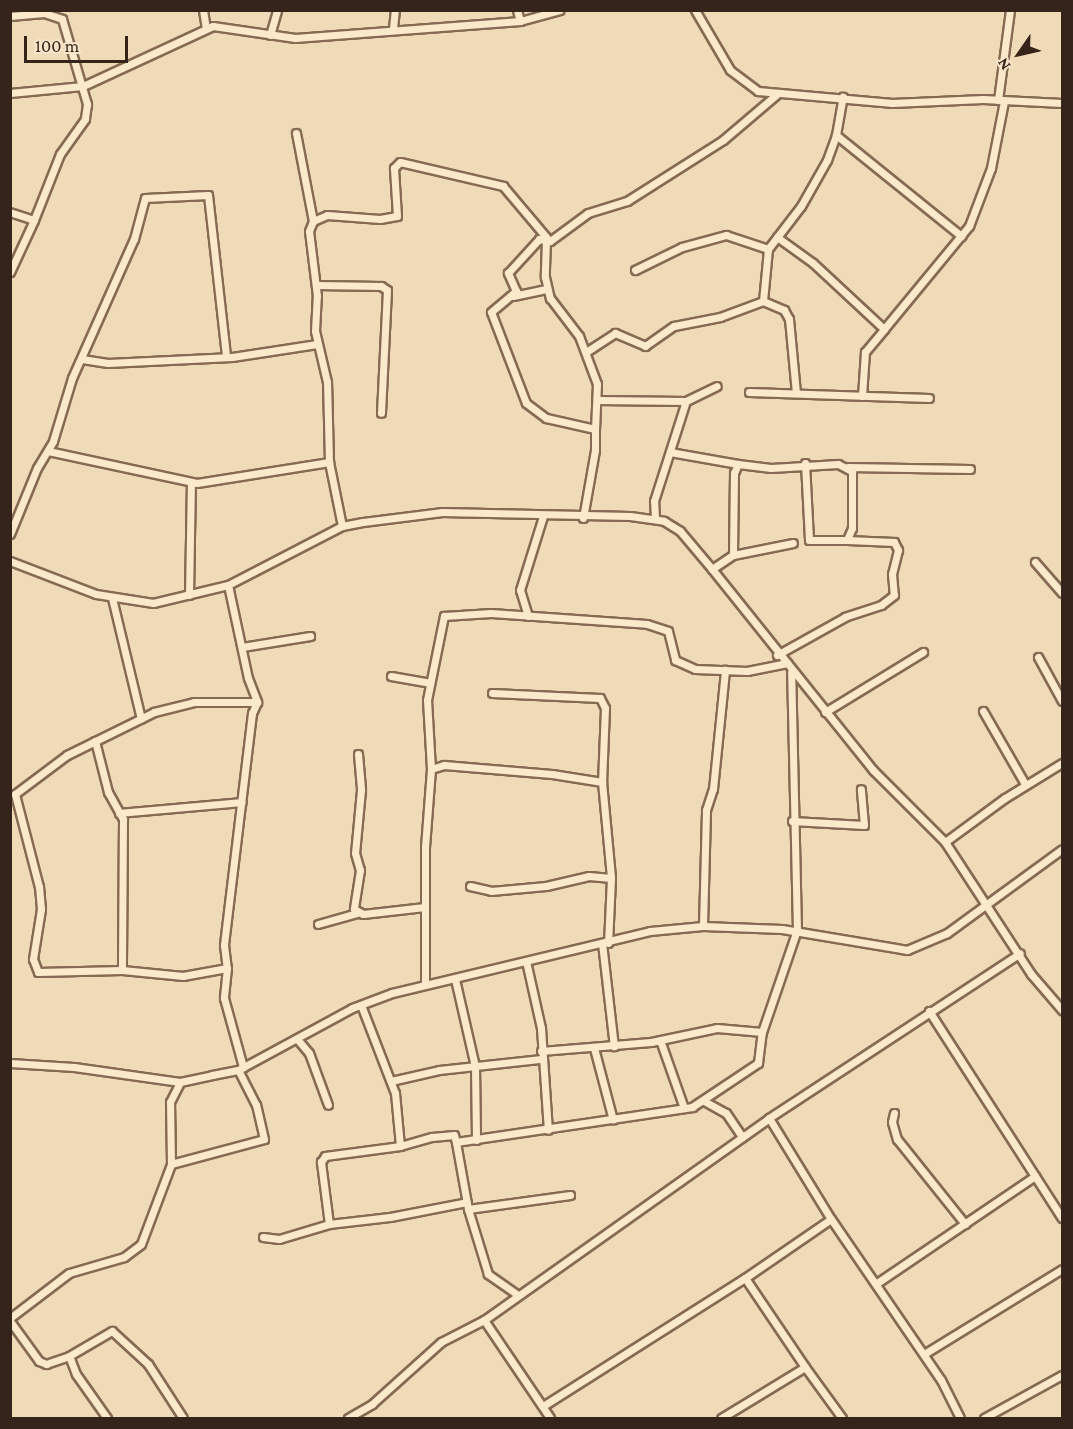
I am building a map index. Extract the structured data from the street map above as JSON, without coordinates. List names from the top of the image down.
{
  "scale_bar": "100 m",
  "north": "bottom left"
}
